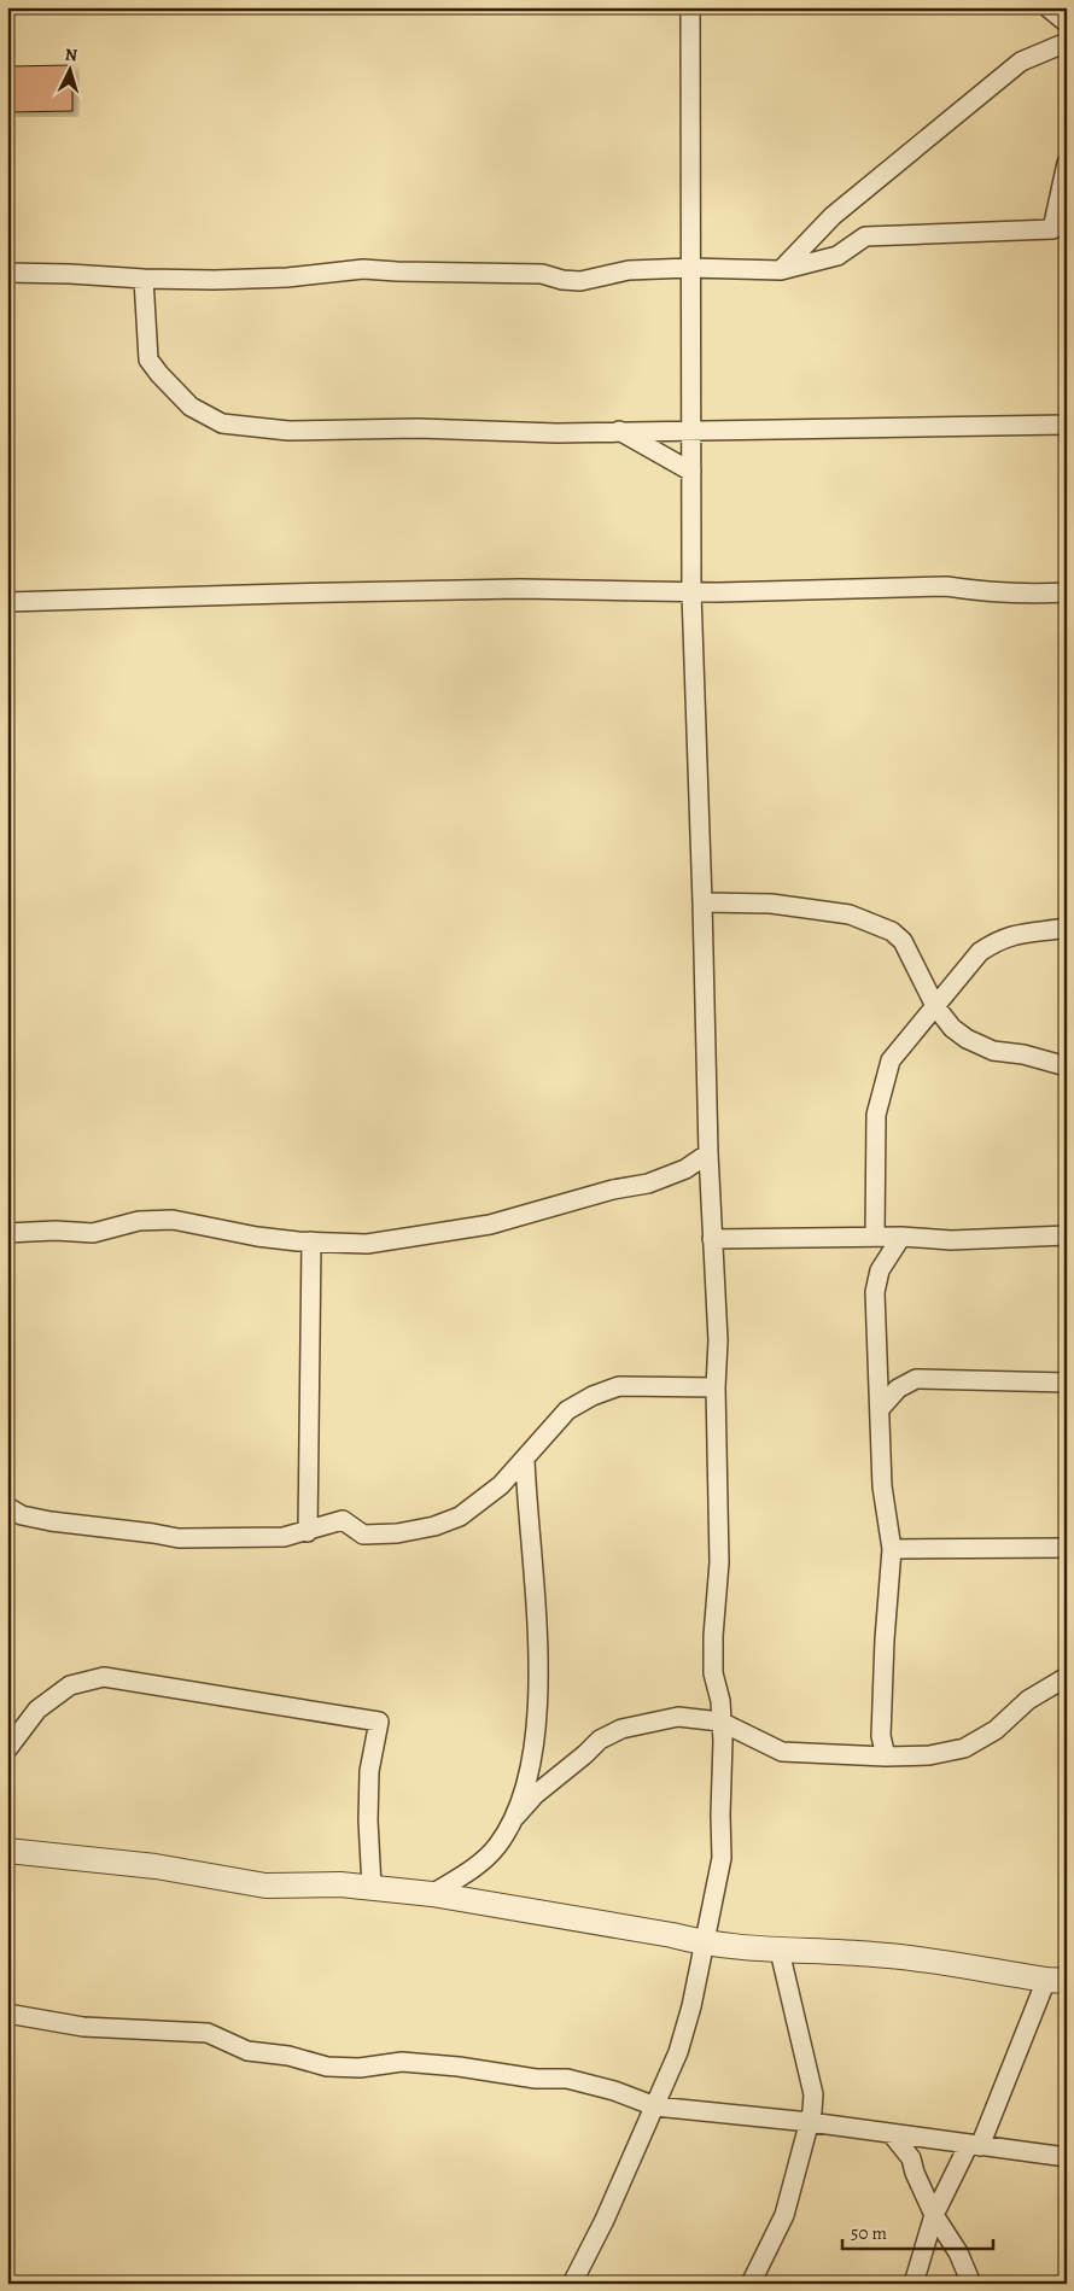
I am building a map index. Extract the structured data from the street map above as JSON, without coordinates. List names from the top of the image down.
{
  "scale_bar": "50 m",
  "north": "top"
}
